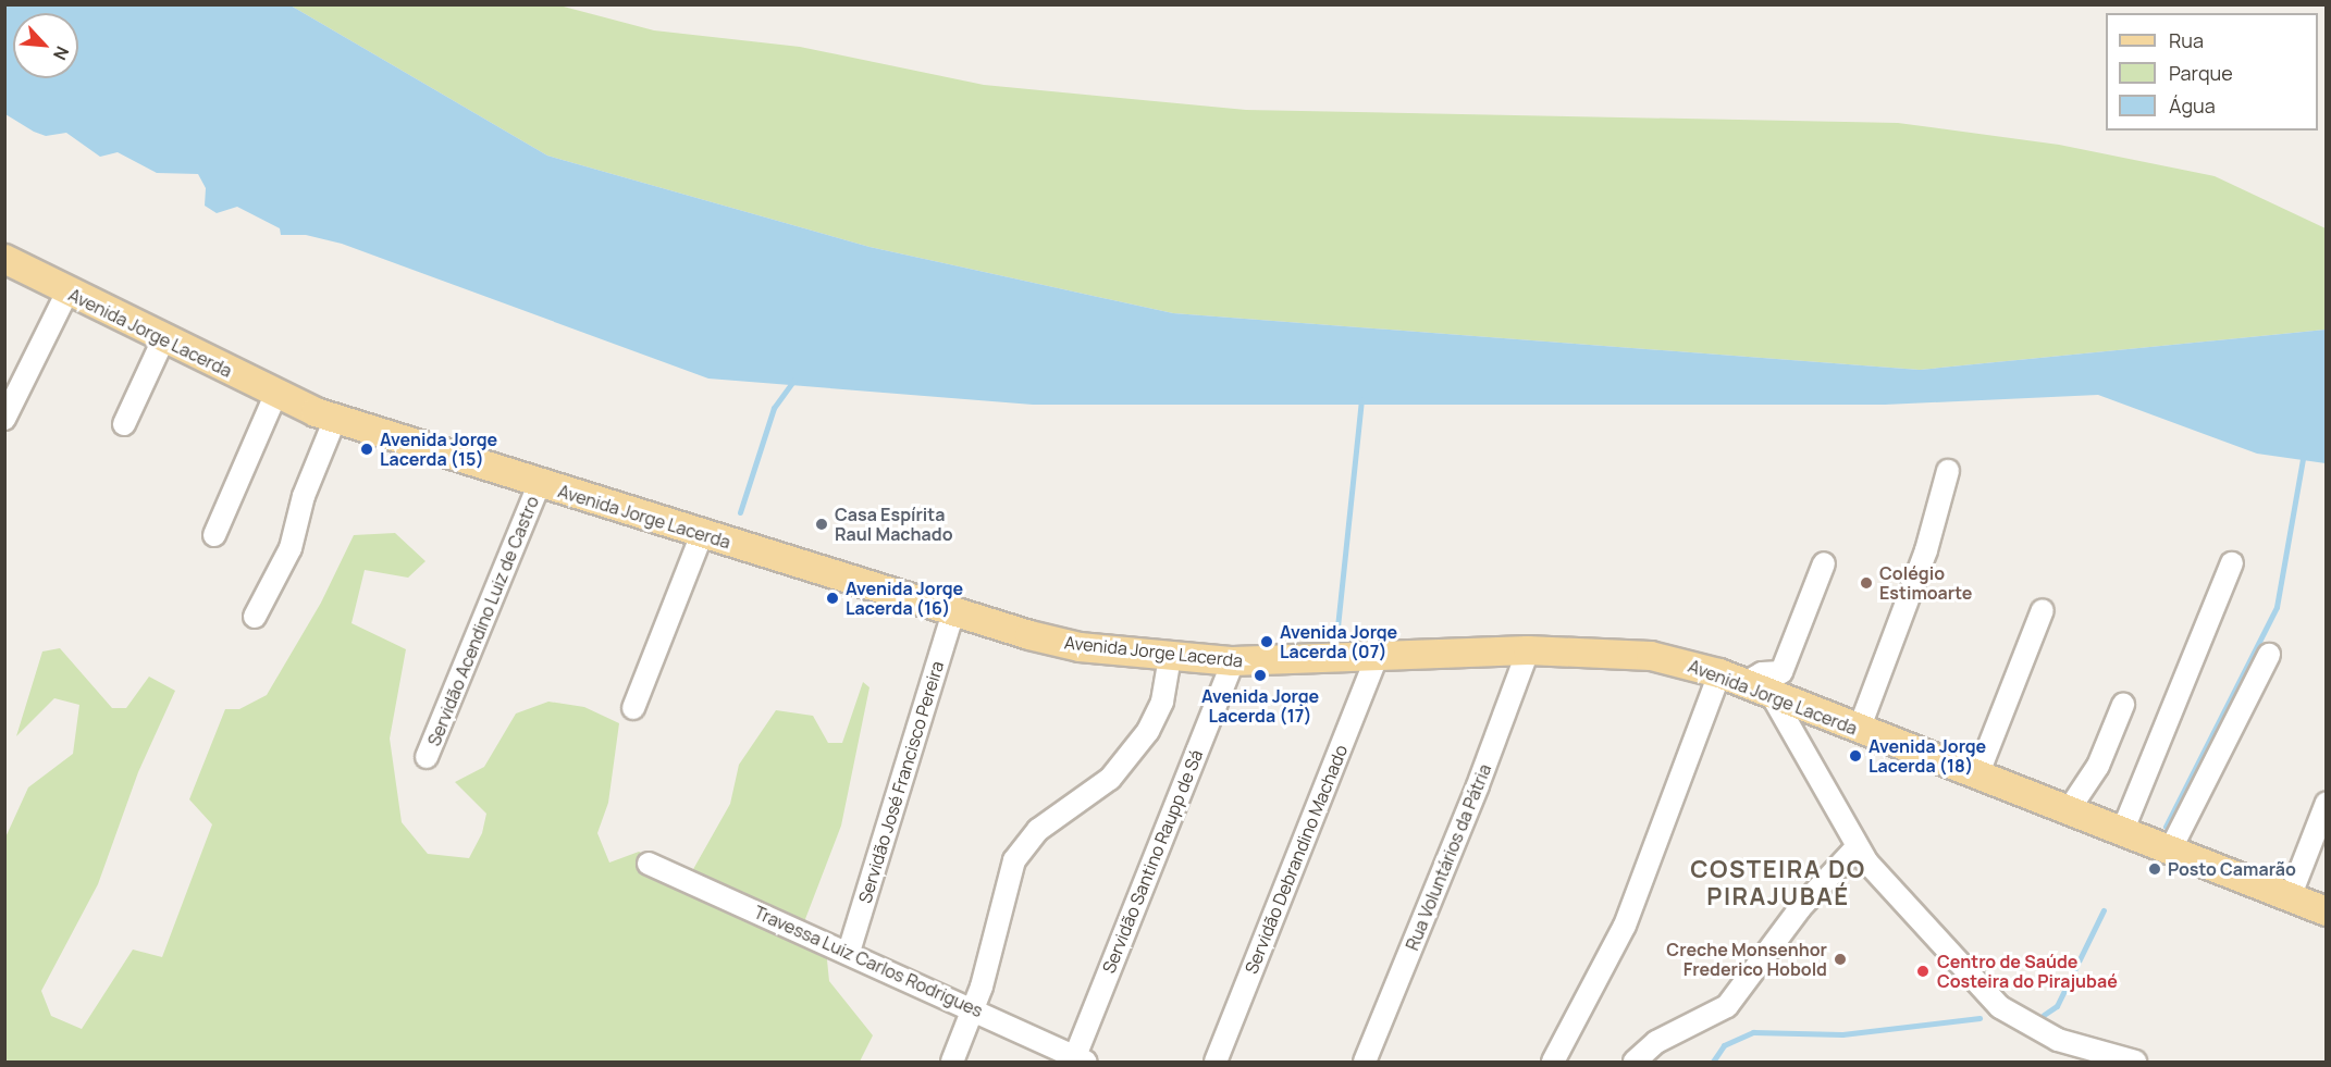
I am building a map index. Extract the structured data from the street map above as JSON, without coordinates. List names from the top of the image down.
{
  "streets": {
    "main road": ["Avenida Jorge Lacerda"],
    "street": [
      "Servidão Acendino Luiz de Castro",
      "Servidão José Francisco Pereira",
      "Rua Voluntários da Pátria",
      "Servidão Debrandino Machado",
      "Servidão Santino Raupp de Sá",
      "Travessa Luiz Carlos Rodrigues"
    ]
  },
  "crossings": [
    ["Avenida Jorge Lacerda", "Servidão Acendino Luiz de Castro"],
    ["Avenida Jorge Lacerda", "Servidão José Francisco Pereira"],
    ["Avenida Jorge Lacerda", "Rua Voluntários da Pátria"],
    ["Avenida Jorge Lacerda", "Servidão Debrandino Machado"],
    ["Avenida Jorge Lacerda", "Servidão Santino Raupp de Sá"],
    ["Servidão José Francisco Pereira", "Travessa Luiz Carlos Rodrigues"],
    ["Servidão Santino Raupp de Sá", "Travessa Luiz Carlos Rodrigues"]
  ],
  "districts": ["COSTEIRA DO PIRAJUBAÉ"],
  "places": [
    "Avenida Jorge Lacerda (15)",
    "Casa Espírita Raul Machado",
    "Colégio Estimoarte",
    "Avenida Jorge Lacerda (16)",
    "Avenida Jorge Lacerda (07)",
    "Avenida Jorge Lacerda (17)",
    "Avenida Jorge Lacerda (18)",
    "Posto Camarão",
    "Creche Monsenhor Frederico Hobold",
    "Centro de Saúde Costeira do Pirajubaé"
  ],
  "legend": ["Rua", "Parque", "Água"],
  "north": "bottom right"
}
